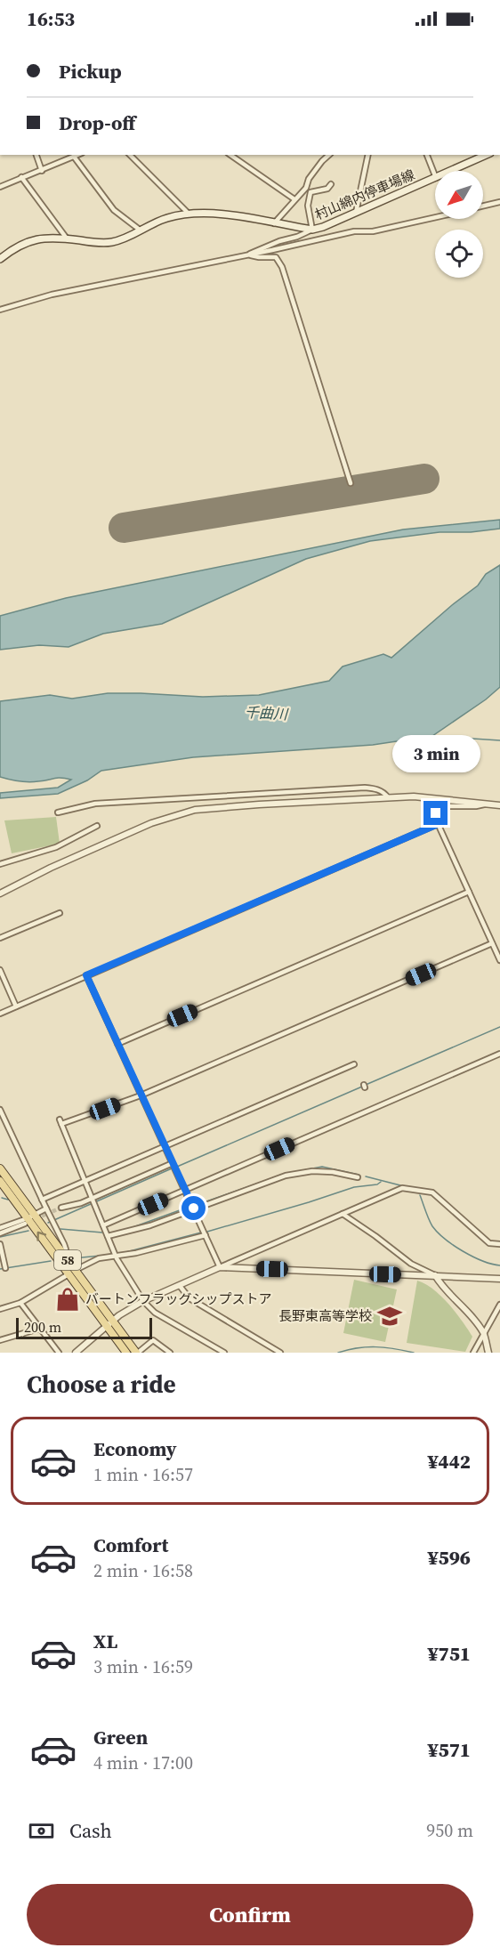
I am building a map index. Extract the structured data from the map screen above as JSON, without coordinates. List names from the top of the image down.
{
  "streets": {
    "main road": ["村山綿内停車場線", "58"]
  },
  "water": ["千曲川"],
  "places": {
    "shop": ["バートンフラッグシップストア"],
    "school or university": ["長野東高等学校"]
  },
  "scale_bar": "200 m",
  "north": "bottom left",
  "page": {
    "status": "16:53",
    "banner": ["Pickup", "Drop-off"],
    "bubble": "3 min",
    "scale": "200 m",
    "heading": "Choose a ride",
    "list": [
      {
        "name": "Economy",
        "note": "1 min · 16:57",
        "value": "¥442"
      },
      {
        "name": "Comfort",
        "note": "2 min · 16:58",
        "value": "¥596"
      },
      {
        "name": "XL",
        "note": "3 min · 16:59",
        "value": "¥751"
      },
      {
        "name": "Green",
        "note": "4 min · 17:00",
        "value": "¥571"
      }
    ],
    "pay": ["Cash", "950 m"],
    "buttons": "Confirm"
  }
}
